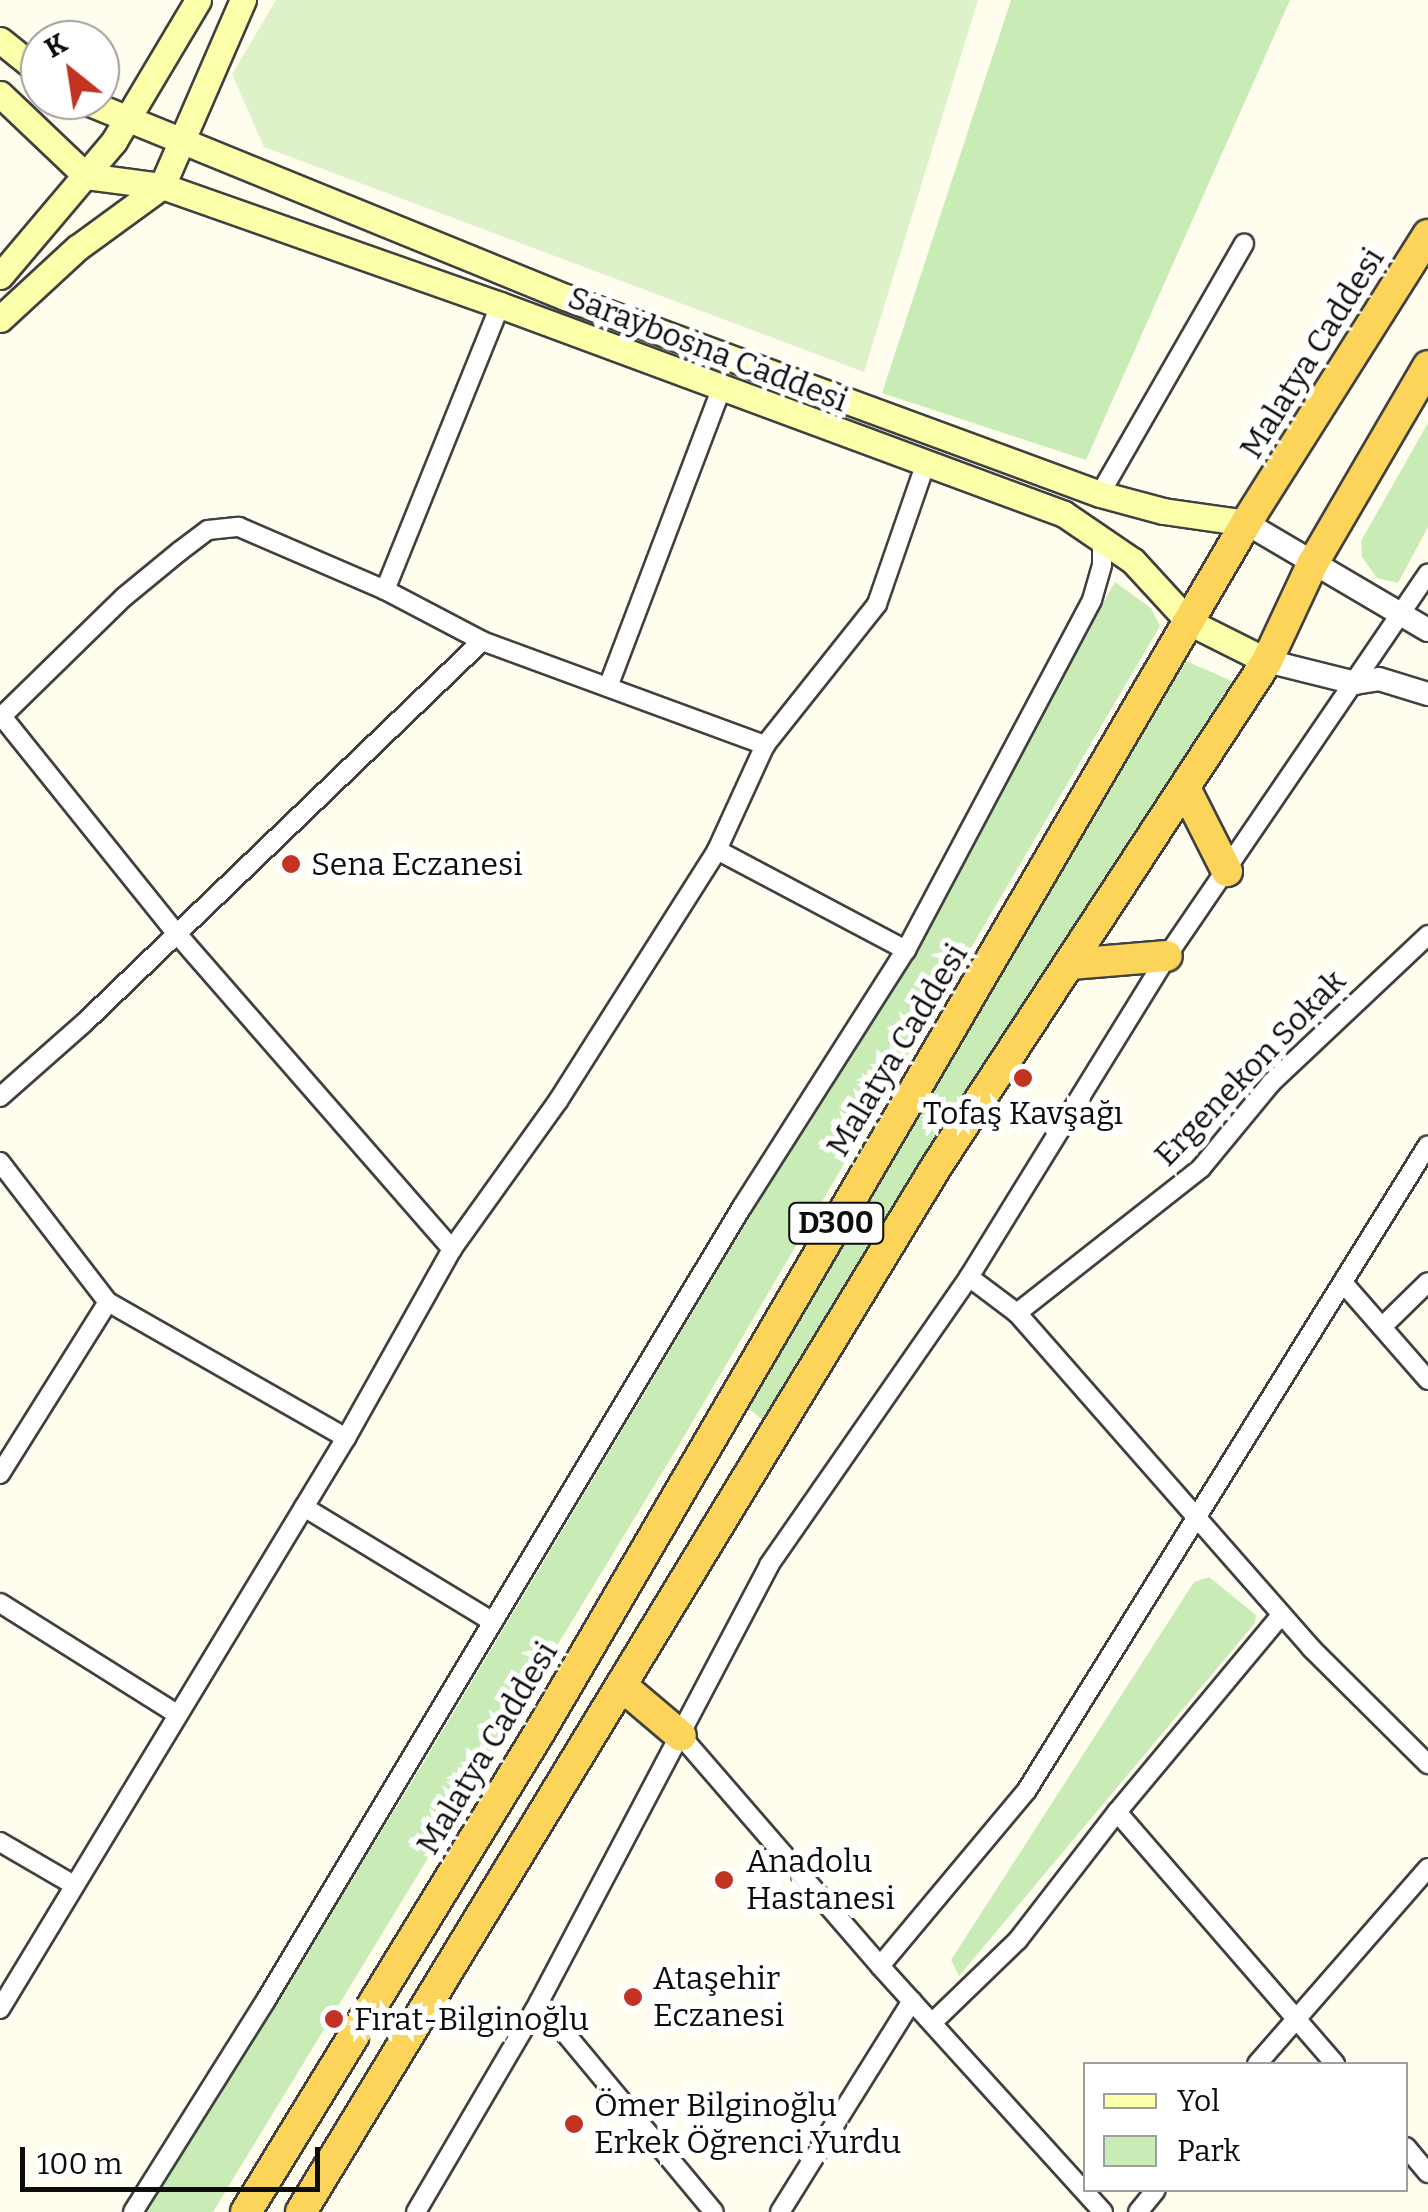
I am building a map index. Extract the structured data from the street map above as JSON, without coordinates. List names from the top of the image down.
{
  "streets": {
    "highway": ["Malatya Caddesi", "D300"],
    "main road": ["Saraybosna Caddesi"],
    "street": ["Ergenekon Sokak"]
  },
  "crossings": [
    ["Saraybosna Caddesi", "Malatya Caddesi"],
    ["Saraybosna Caddesi", "D300"]
  ],
  "places": [
    "Sena Eczanesi",
    "Tofaş Kavşağı",
    "Anadolu Hastanesi",
    "Ataşehir Eczanesi",
    "Fırat-Bilginoğlu",
    "Ömer Bilginoğlu Erkek Öğrenci Yurdu"
  ],
  "legend": ["Yol", "Park"],
  "scale_bar": "100 m",
  "north": "top left"
}
